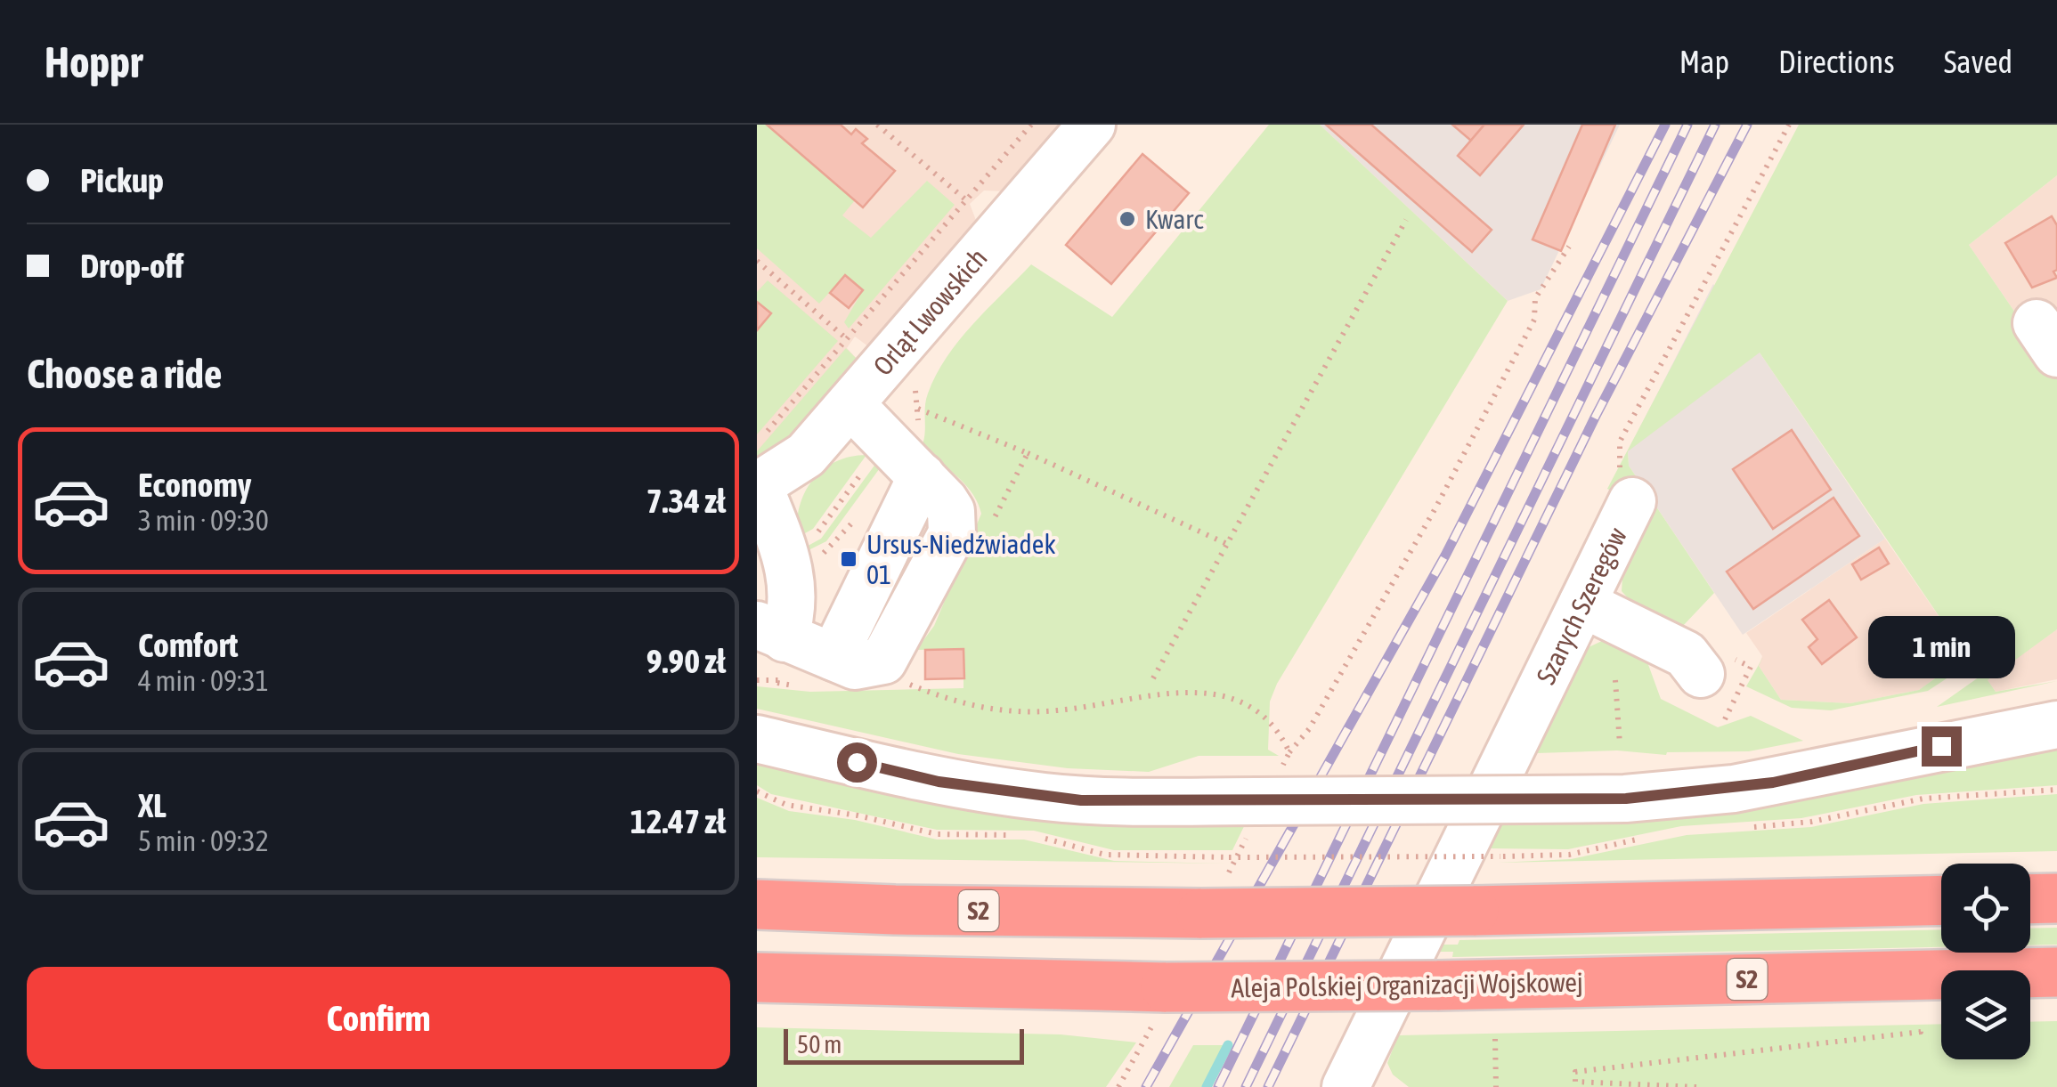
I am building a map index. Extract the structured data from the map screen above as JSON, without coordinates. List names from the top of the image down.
{
  "streets": {
    "highway": ["S2", "Aleja Polskiej Organizacji Wojskowej"],
    "street": ["Orląt Lwowskich", "Szarych Szeregów"]
  },
  "places": {
    "other": ["Kwarc"],
    "transit": ["Ursus-Niedźwiadek 01"]
  },
  "scale_bar": "50 m",
  "page": {
    "header": "Hoppr",
    "nav": ["Map", "Directions", "Saved"],
    "banner": ["Pickup", "Drop-off"],
    "heading": "Choose a ride",
    "list": [
      {
        "name": "Economy",
        "note": "3 min · 09:30",
        "value": "7.34 zł"
      },
      {
        "name": "Comfort",
        "note": "4 min · 09:31",
        "value": "9.90 zł"
      },
      {
        "name": "XL",
        "note": "5 min · 09:32",
        "value": "12.47 zł"
      }
    ],
    "bubble": "1 min",
    "buttons": "Confirm",
    "scale": "50 m"
  }
}
